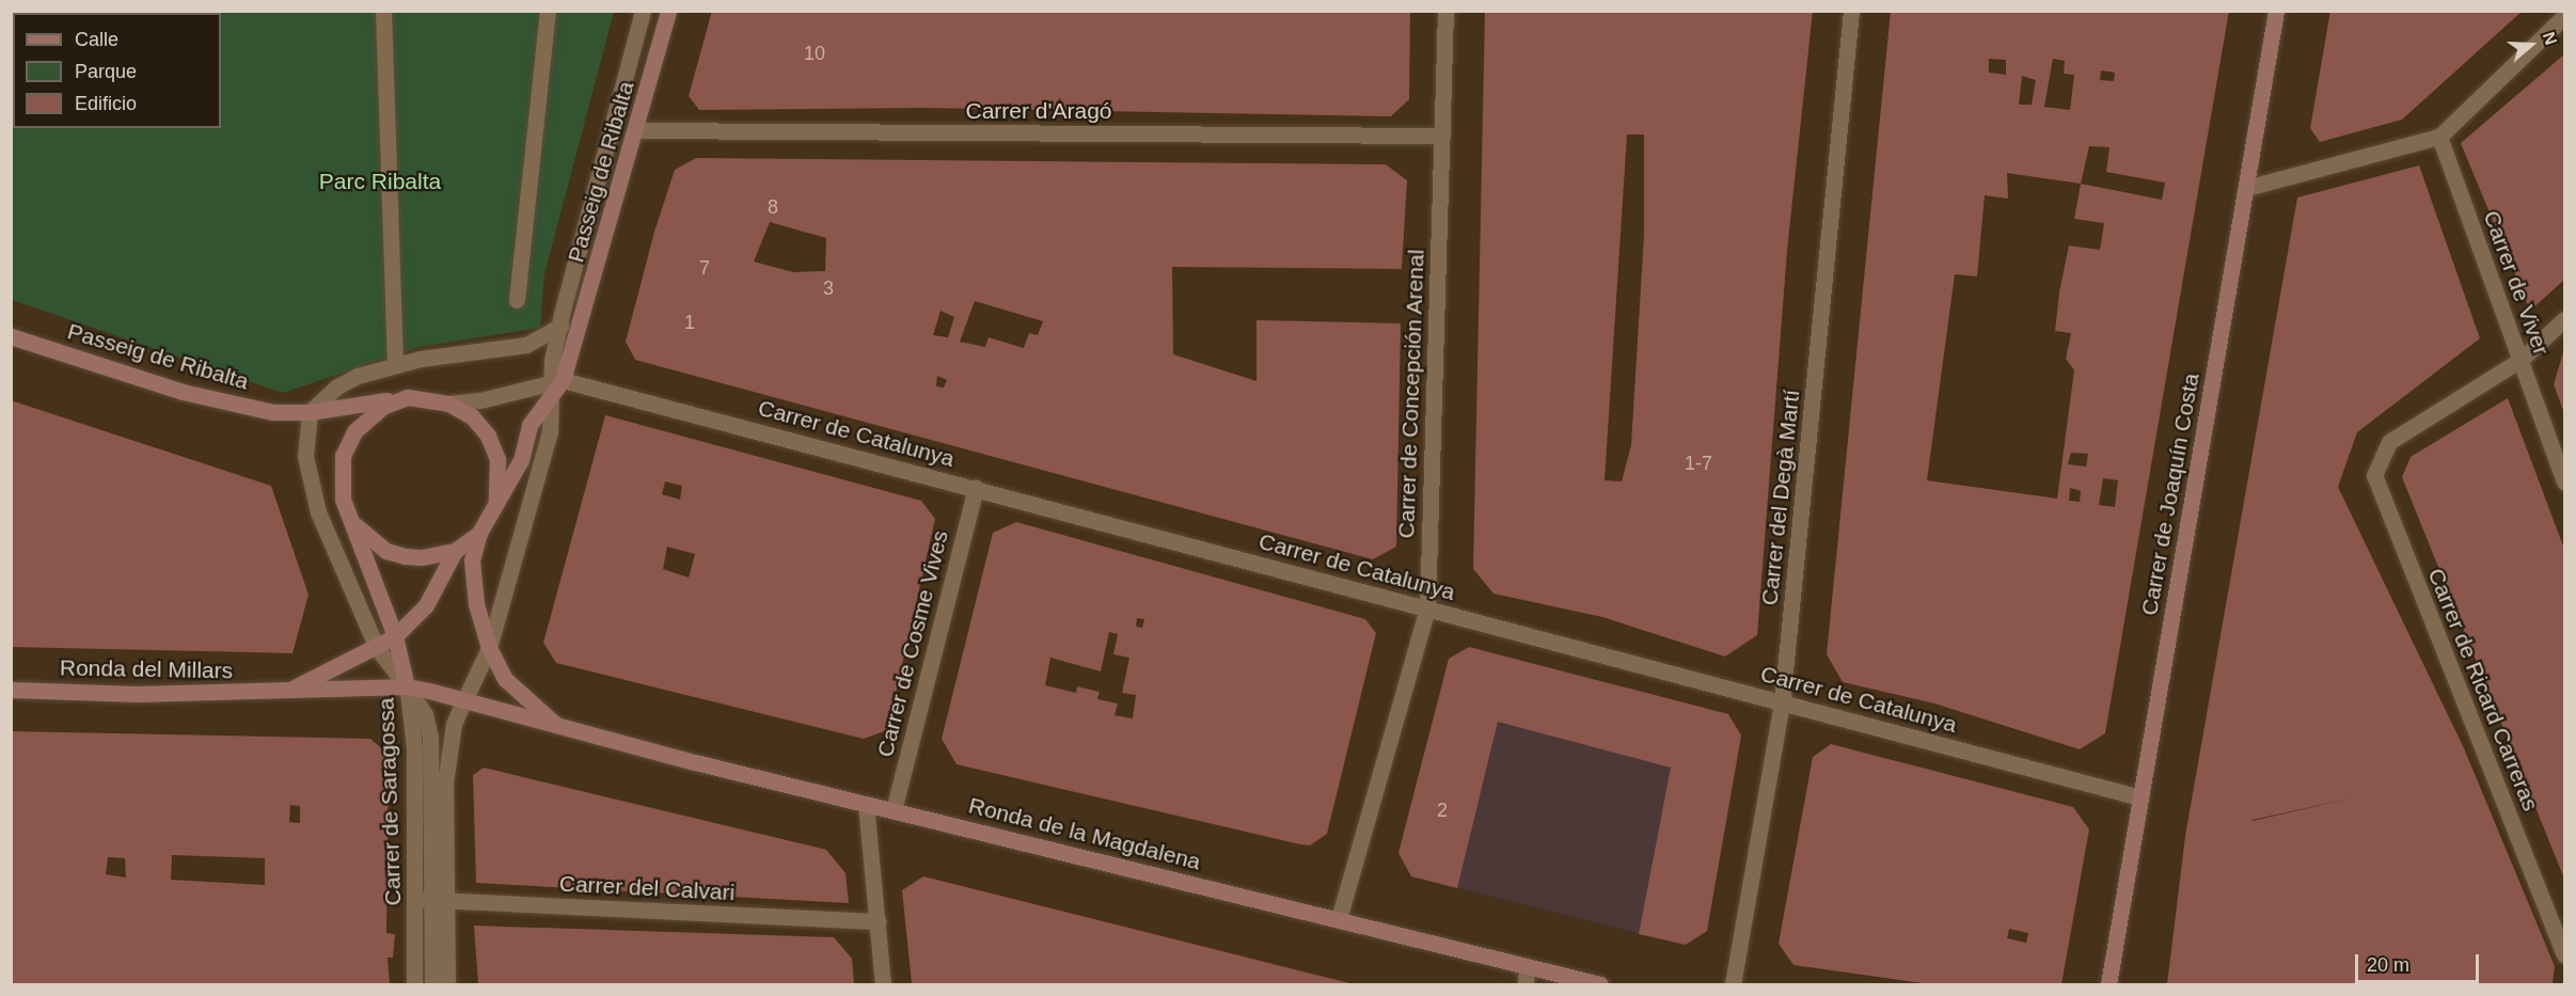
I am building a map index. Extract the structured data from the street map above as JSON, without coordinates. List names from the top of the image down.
{
  "streets": {
    "street": [
      "Carrer d'Aragó",
      "Passeig de Ribalta",
      "Carrer de Viver",
      "Carrer de Concepción Arenal",
      "Carrer de Catalunya",
      "Carrer de Joaquín Costa",
      "Carrer del Degà Martí",
      "Carrer de Cosme Vives",
      "Ronda del Millars",
      "Carrer de Ricard Carreras",
      "Carrer de Saragossa",
      "Ronda de la Magdalena",
      "Carrer del Calvari"
    ]
  },
  "crossings": [
    ["Carrer d'Aragó", "Passeig de Ribalta"],
    ["Carrer d'Aragó", "Carrer de Concepción Arenal"],
    ["Passeig de Ribalta", "Carrer de Catalunya"],
    ["Passeig de Ribalta", "Ronda del Millars"],
    ["Passeig de Ribalta", "Carrer de Saragossa"],
    ["Passeig de Ribalta", "Ronda de la Magdalena"],
    ["Carrer de Viver", "Carrer de Ricard Carreras"],
    ["Carrer de Concepción Arenal", "Carrer de Catalunya"],
    ["Carrer de Concepción Arenal", "Ronda de la Magdalena"],
    ["Carrer de Catalunya", "Carrer de Joaquín Costa"],
    ["Carrer de Catalunya", "Carrer del Degà Martí"],
    ["Carrer de Catalunya", "Carrer de Cosme Vives"],
    ["Carrer de Catalunya", "Carrer de Saragossa"],
    ["Carrer de Cosme Vives", "Ronda de la Magdalena"],
    ["Ronda del Millars", "Carrer de Saragossa"],
    ["Ronda del Millars", "Ronda de la Magdalena"],
    ["Carrer de Saragossa", "Ronda de la Magdalena"],
    ["Carrer de Saragossa", "Carrer del Calvari"]
  ],
  "parks": ["Parc Ribalta"],
  "house_numbers": [
    "10",
    "8",
    "7",
    "3",
    "1",
    "1-7",
    "2"
  ],
  "legend": ["Calle", "Parque", "Edificio"],
  "scale_bar": "20 m",
  "north": "right"
}
